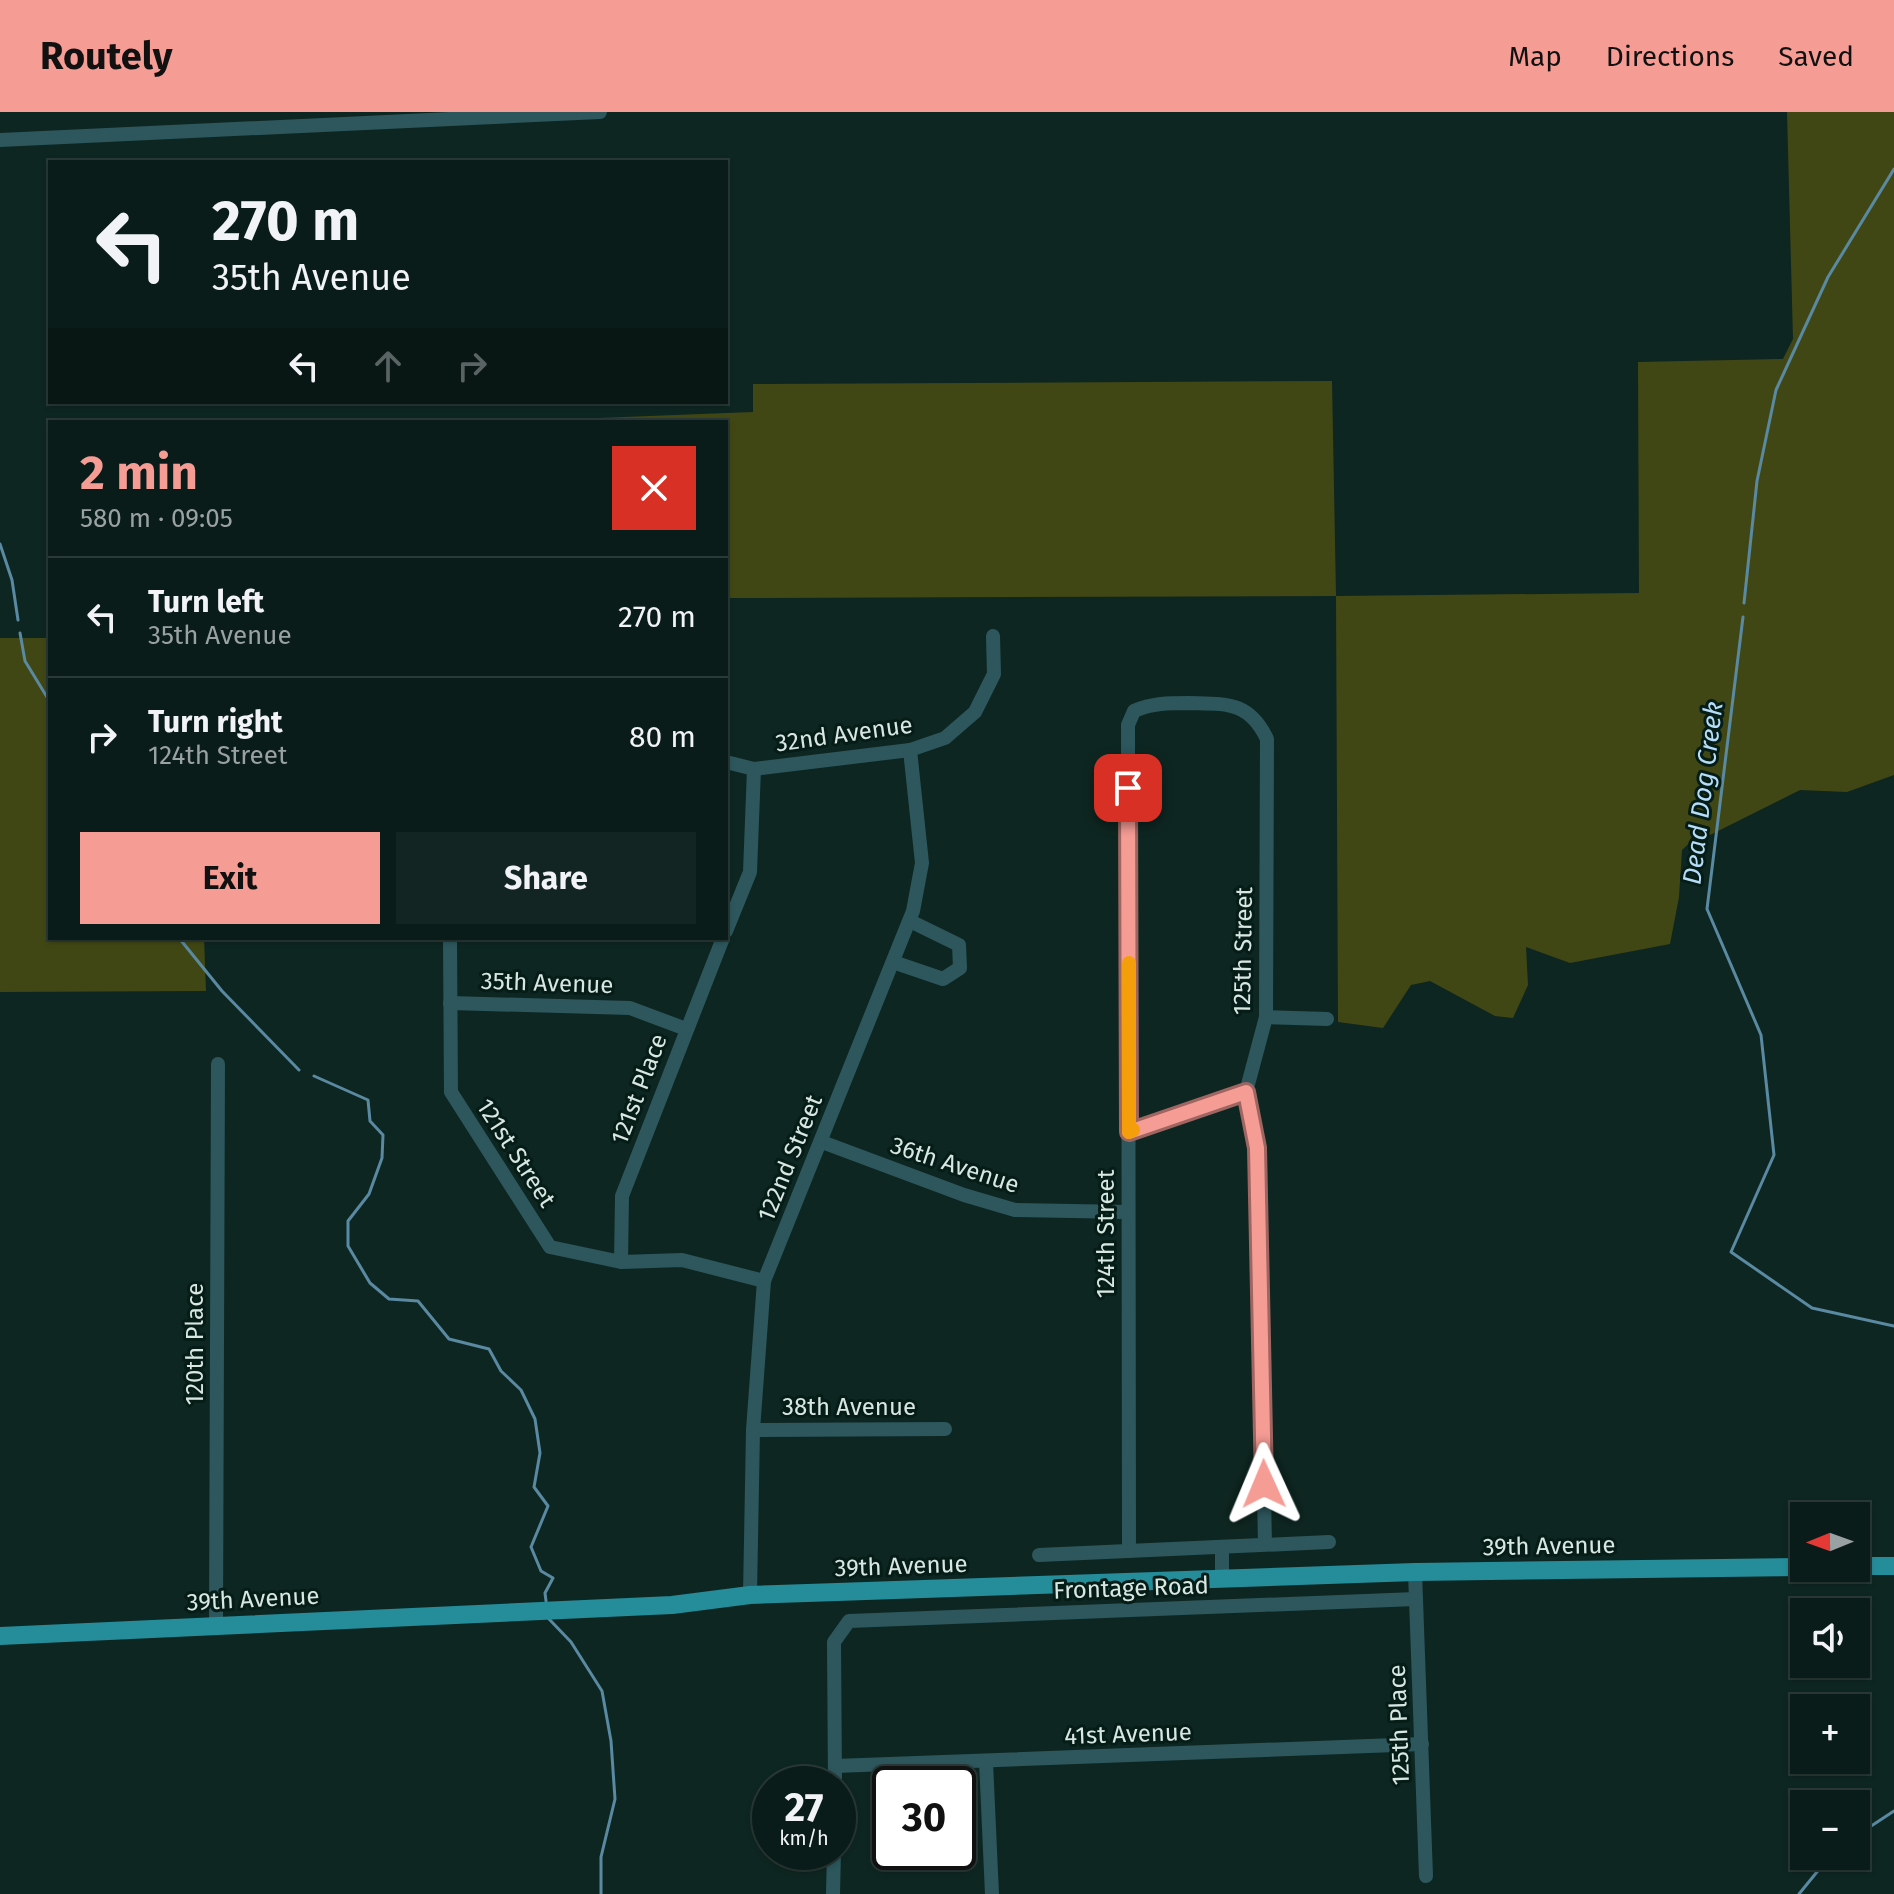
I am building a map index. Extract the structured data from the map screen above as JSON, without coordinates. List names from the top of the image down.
{
  "streets": {
    "main road": ["39th Avenue"],
    "street": [
      "32nd Avenue",
      "125th Street",
      "35th Avenue",
      "121st Place",
      "121st Street",
      "122nd Street",
      "36th Avenue",
      "124th Street",
      "120th Place",
      "38th Avenue",
      "Frontage Road",
      "125th Place",
      "41st Avenue"
    ]
  },
  "crossings": [
    ["32nd Avenue", "122nd Street"],
    ["125th Street", "124th Street"],
    ["35th Avenue", "121st Place"],
    ["35th Avenue", "121st Street"],
    ["121st Place", "121st Street"],
    ["122nd Street", "36th Avenue"],
    ["122nd Street", "38th Avenue"],
    ["122nd Street", "39th Avenue"],
    ["36th Avenue", "124th Street"],
    ["120th Place", "39th Avenue"],
    ["39th Avenue", "125th Place"],
    ["Frontage Road", "125th Place"],
    ["Frontage Road", "41st Avenue"],
    ["125th Place", "41st Avenue"]
  ],
  "water": ["Dead Dog Creek"],
  "north": "left",
  "page": {
    "header": "Routely",
    "nav": ["Map", "Directions", "Saved"],
    "turn": ["270 m", "35th Avenue"],
    "heading": ["2 min", "580 m · 09:05"],
    "list": [
      {
        "name": "Turn left",
        "note": "35th Avenue",
        "value": "270 m"
      },
      {
        "name": "Turn right",
        "note": "124th Street",
        "value": "80 m"
      }
    ],
    "buttons": ["Exit", "Share"],
    "map_buttons": ["+", "−"],
    "speed": "27 km/h",
    "limit": "30"
  }
}
